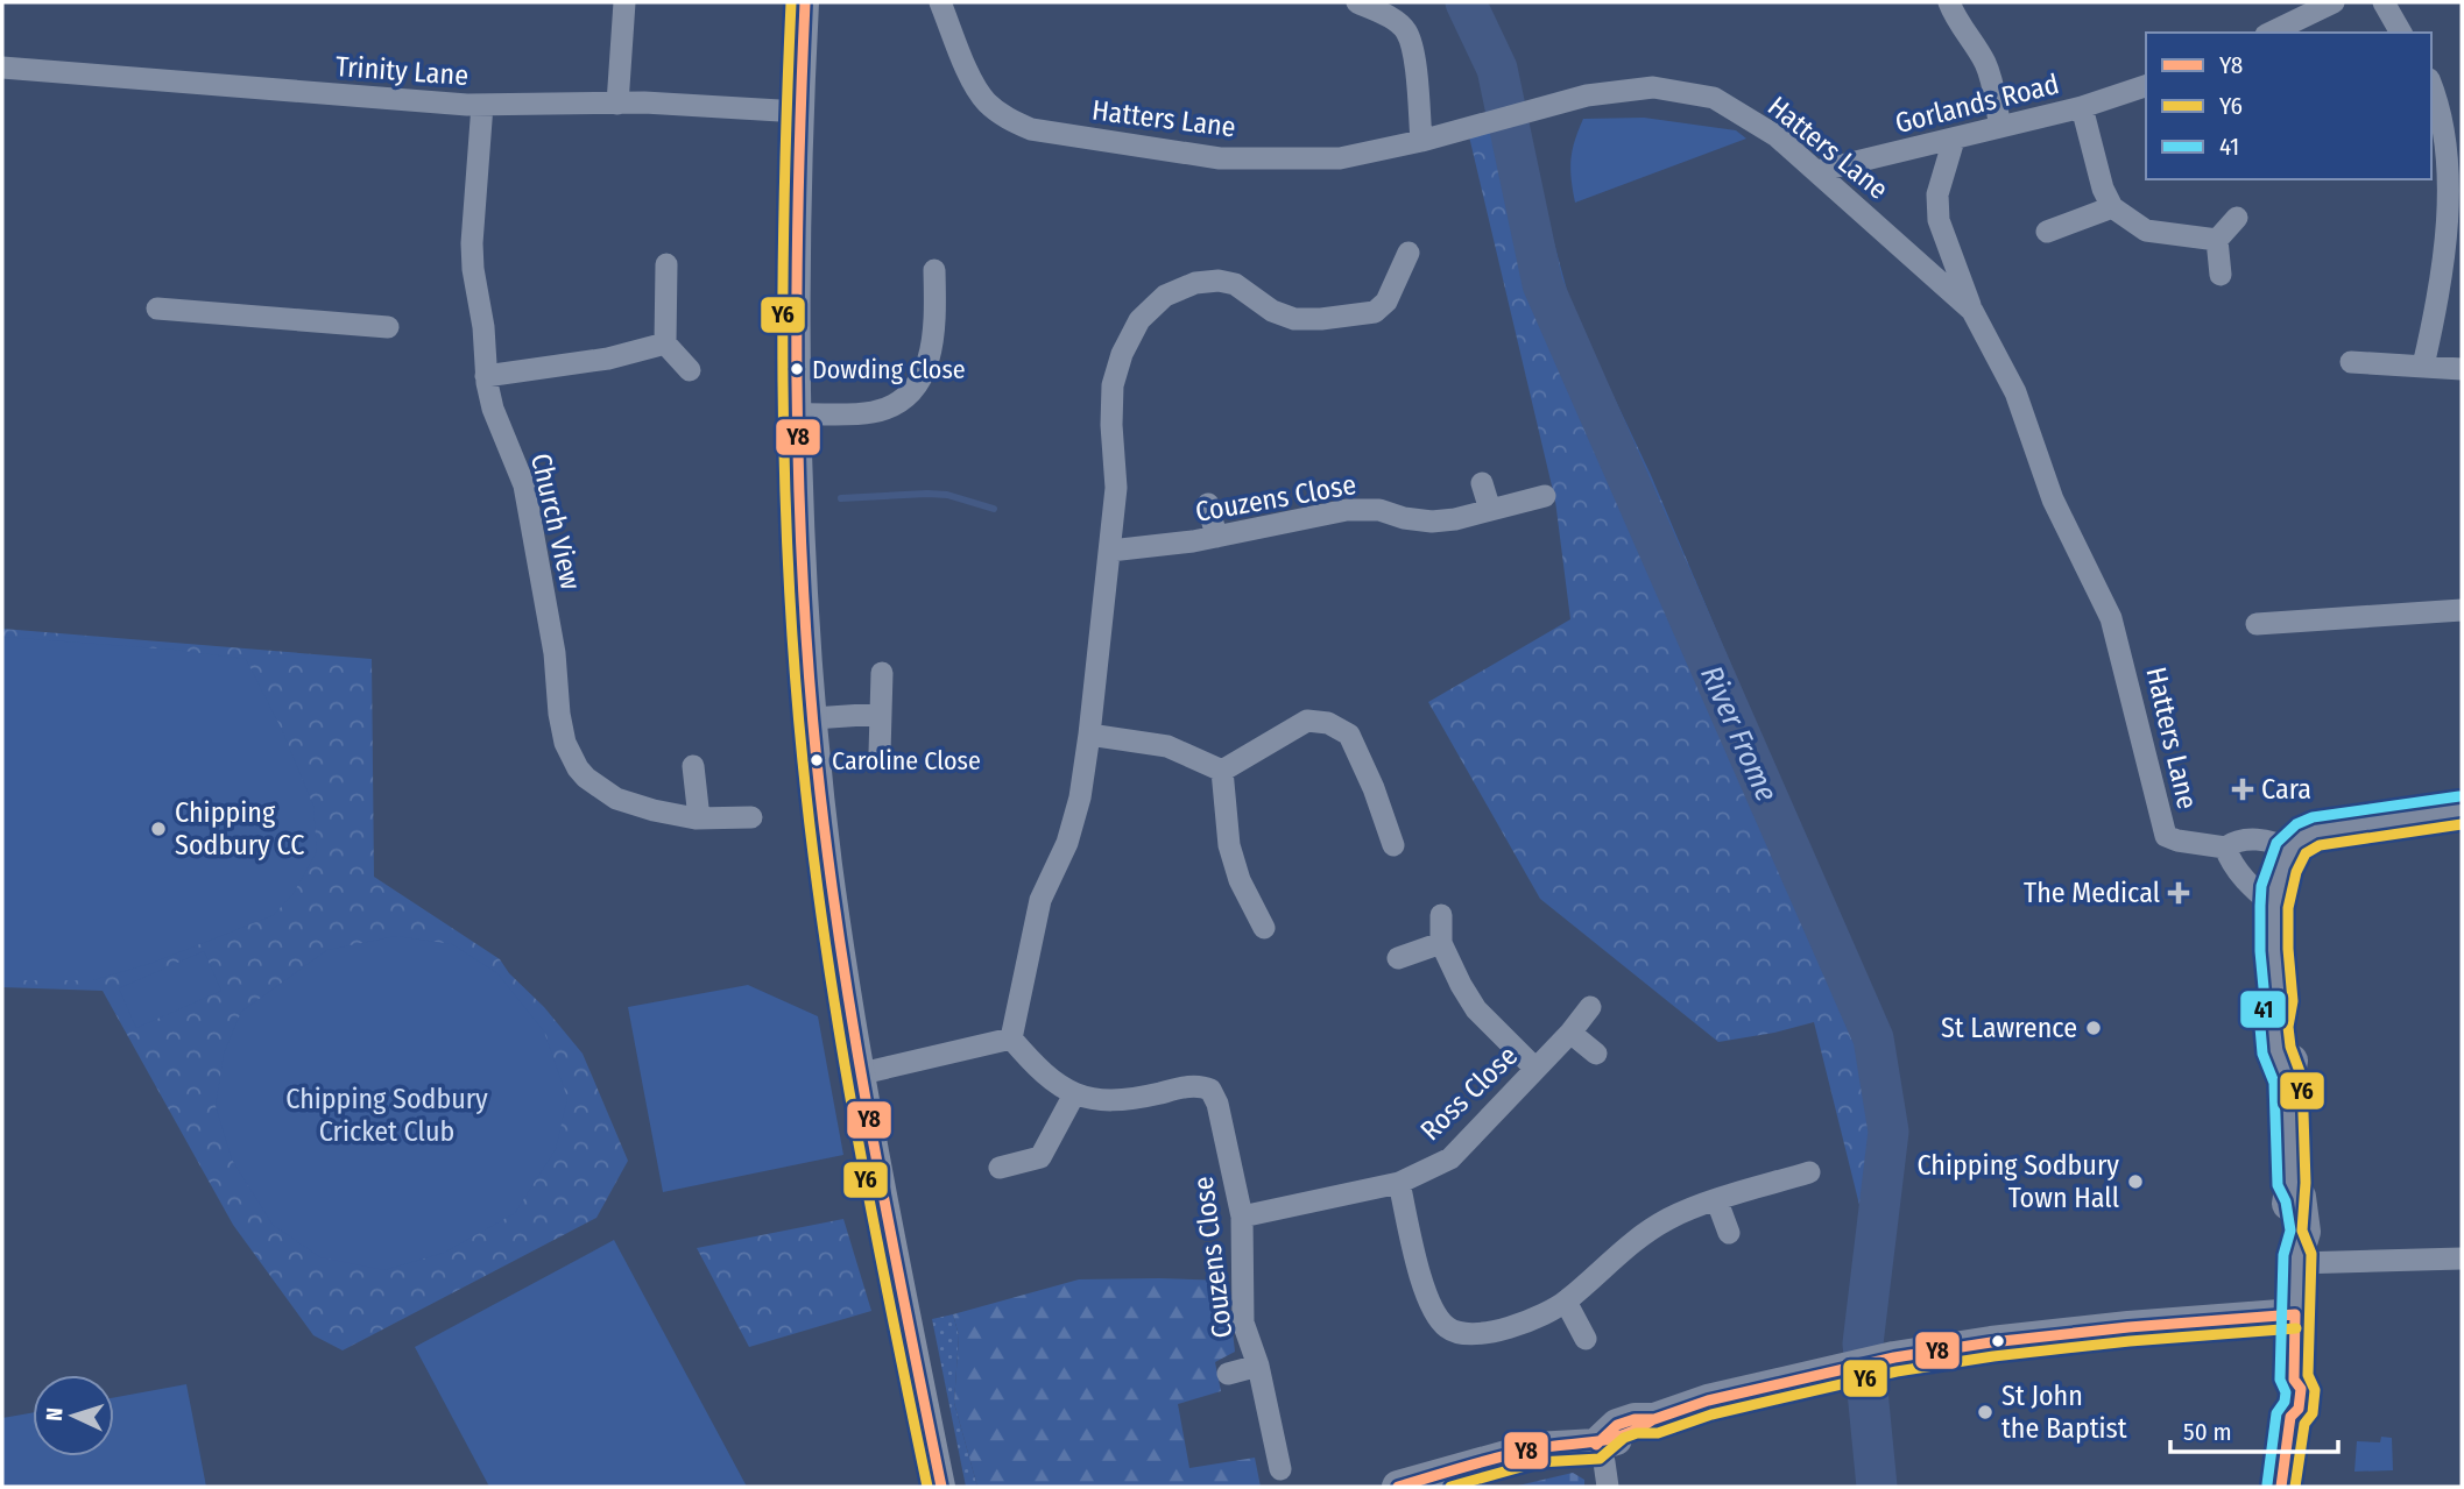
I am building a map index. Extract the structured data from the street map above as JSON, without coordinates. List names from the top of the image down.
{
  "streets": {
    "street": [
      "Trinity Lane",
      "Gorlands Road",
      "Hatters Lane",
      "Couzens Close",
      "Church View",
      "Ross Close"
    ]
  },
  "crossings": [
    ["Trinity Lane", "Church View"],
    ["Gorlands Road", "Hatters Lane"],
    ["Couzens Close", "Ross Close"]
  ],
  "water": ["River Frome"],
  "parks": ["Chipping Sodbury Cricket Club"],
  "places": {
    "other": [
      "Dowding Close",
      "Caroline Close",
      "Chipping Sodbury CC",
      "St Lawrence",
      "Chipping Sodbury Town Hall",
      "St John the Baptist"
    ],
    "health": ["Cara", "The Medical"]
  },
  "lines": ["transit line Y8", "transit line Y6", "transit line 41"],
  "legend": ["Y8", "Y6", "41"],
  "scale_bar": "50 m",
  "north": "left"
}
